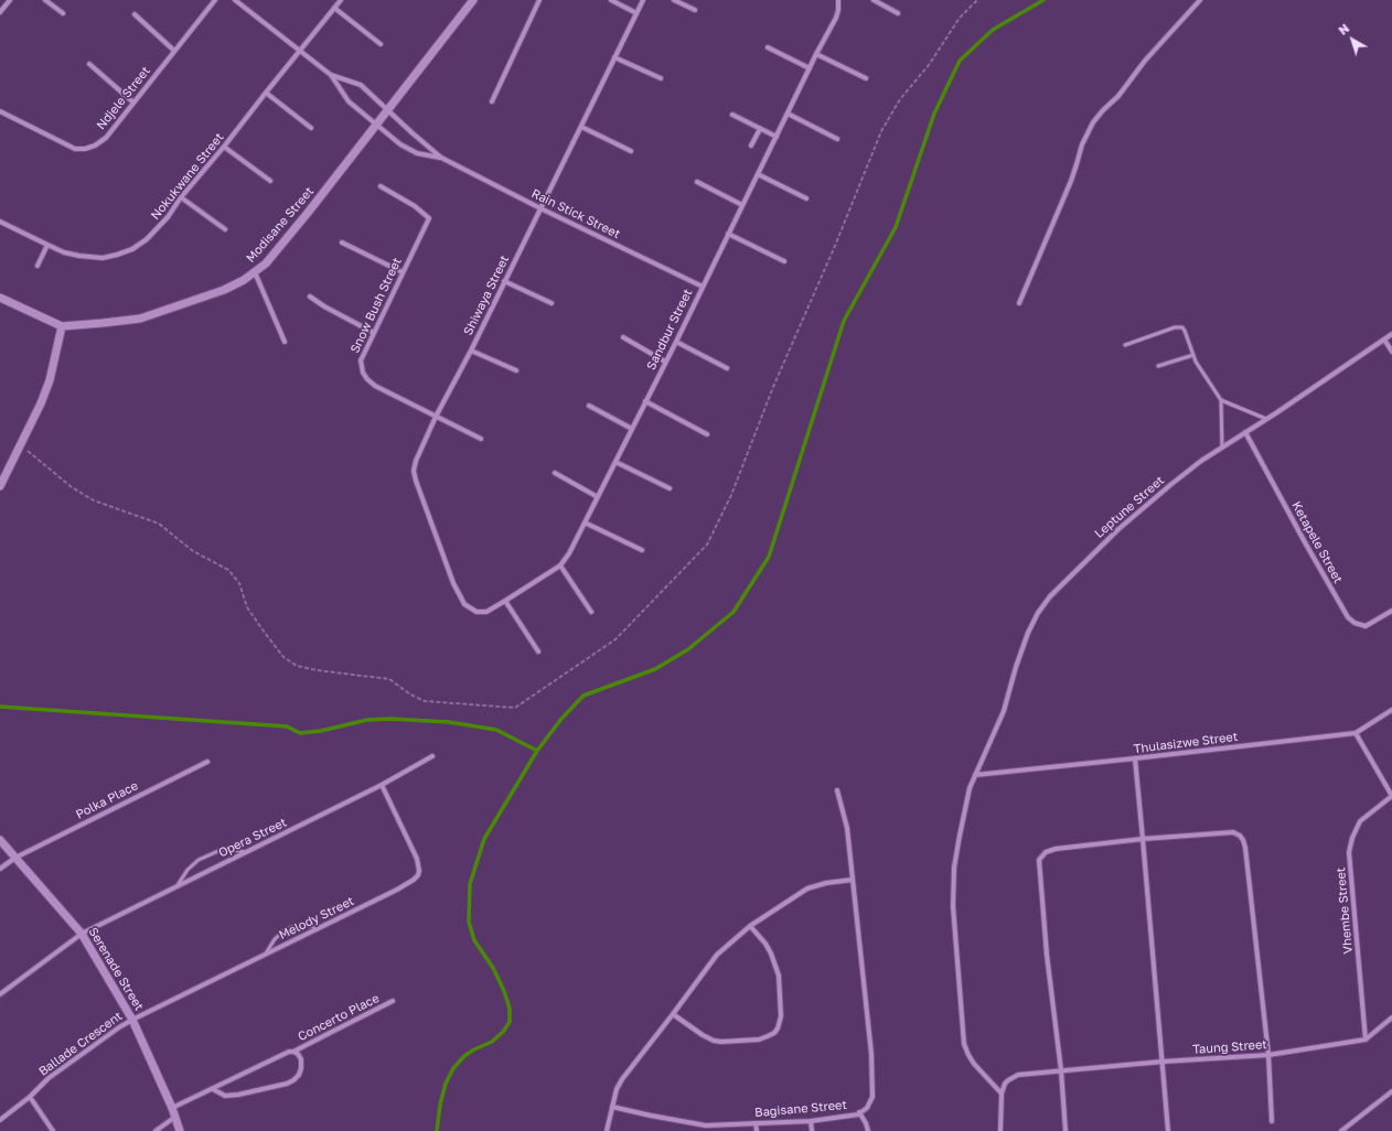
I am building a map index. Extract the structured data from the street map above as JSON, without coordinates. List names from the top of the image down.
{
  "streets": {
    "street": [
      "Ndjele Street",
      "Nokukwane Street",
      "Rain Stick Street",
      "Modisane Street",
      "Shiwaya Street",
      "Snow Bush Street",
      "Sandbur Street",
      "Leptune Street",
      "Ketapele Street",
      "Thulasizwe Street",
      "Polka Place",
      "Opera Street",
      "Vhembe Street",
      "Melody Street",
      "Serenade Street",
      "Concerto Place",
      "Ballade Crescent",
      "Taung Street",
      "Bagisane Street"
    ]
  },
  "crossings": [
    ["Nokukwane Street", "Rain Stick Street"],
    ["Rain Stick Street", "Modisane Street"],
    ["Rain Stick Street", "Shiwaya Street"],
    ["Rain Stick Street", "Sandbur Street"],
    ["Shiwaya Street", "Snow Bush Street"],
    ["Shiwaya Street", "Sandbur Street"],
    ["Leptune Street", "Ketapele Street"],
    ["Leptune Street", "Thulasizwe Street"],
    ["Leptune Street", "Taung Street"],
    ["Polka Place", "Serenade Street"],
    ["Opera Street", "Melody Street"],
    ["Opera Street", "Serenade Street"],
    ["Vhembe Street", "Taung Street"],
    ["Melody Street", "Serenade Street"],
    ["Melody Street", "Ballade Crescent"],
    ["Serenade Street", "Concerto Place"],
    ["Serenade Street", "Ballade Crescent"]
  ],
  "north": "top left"
}
